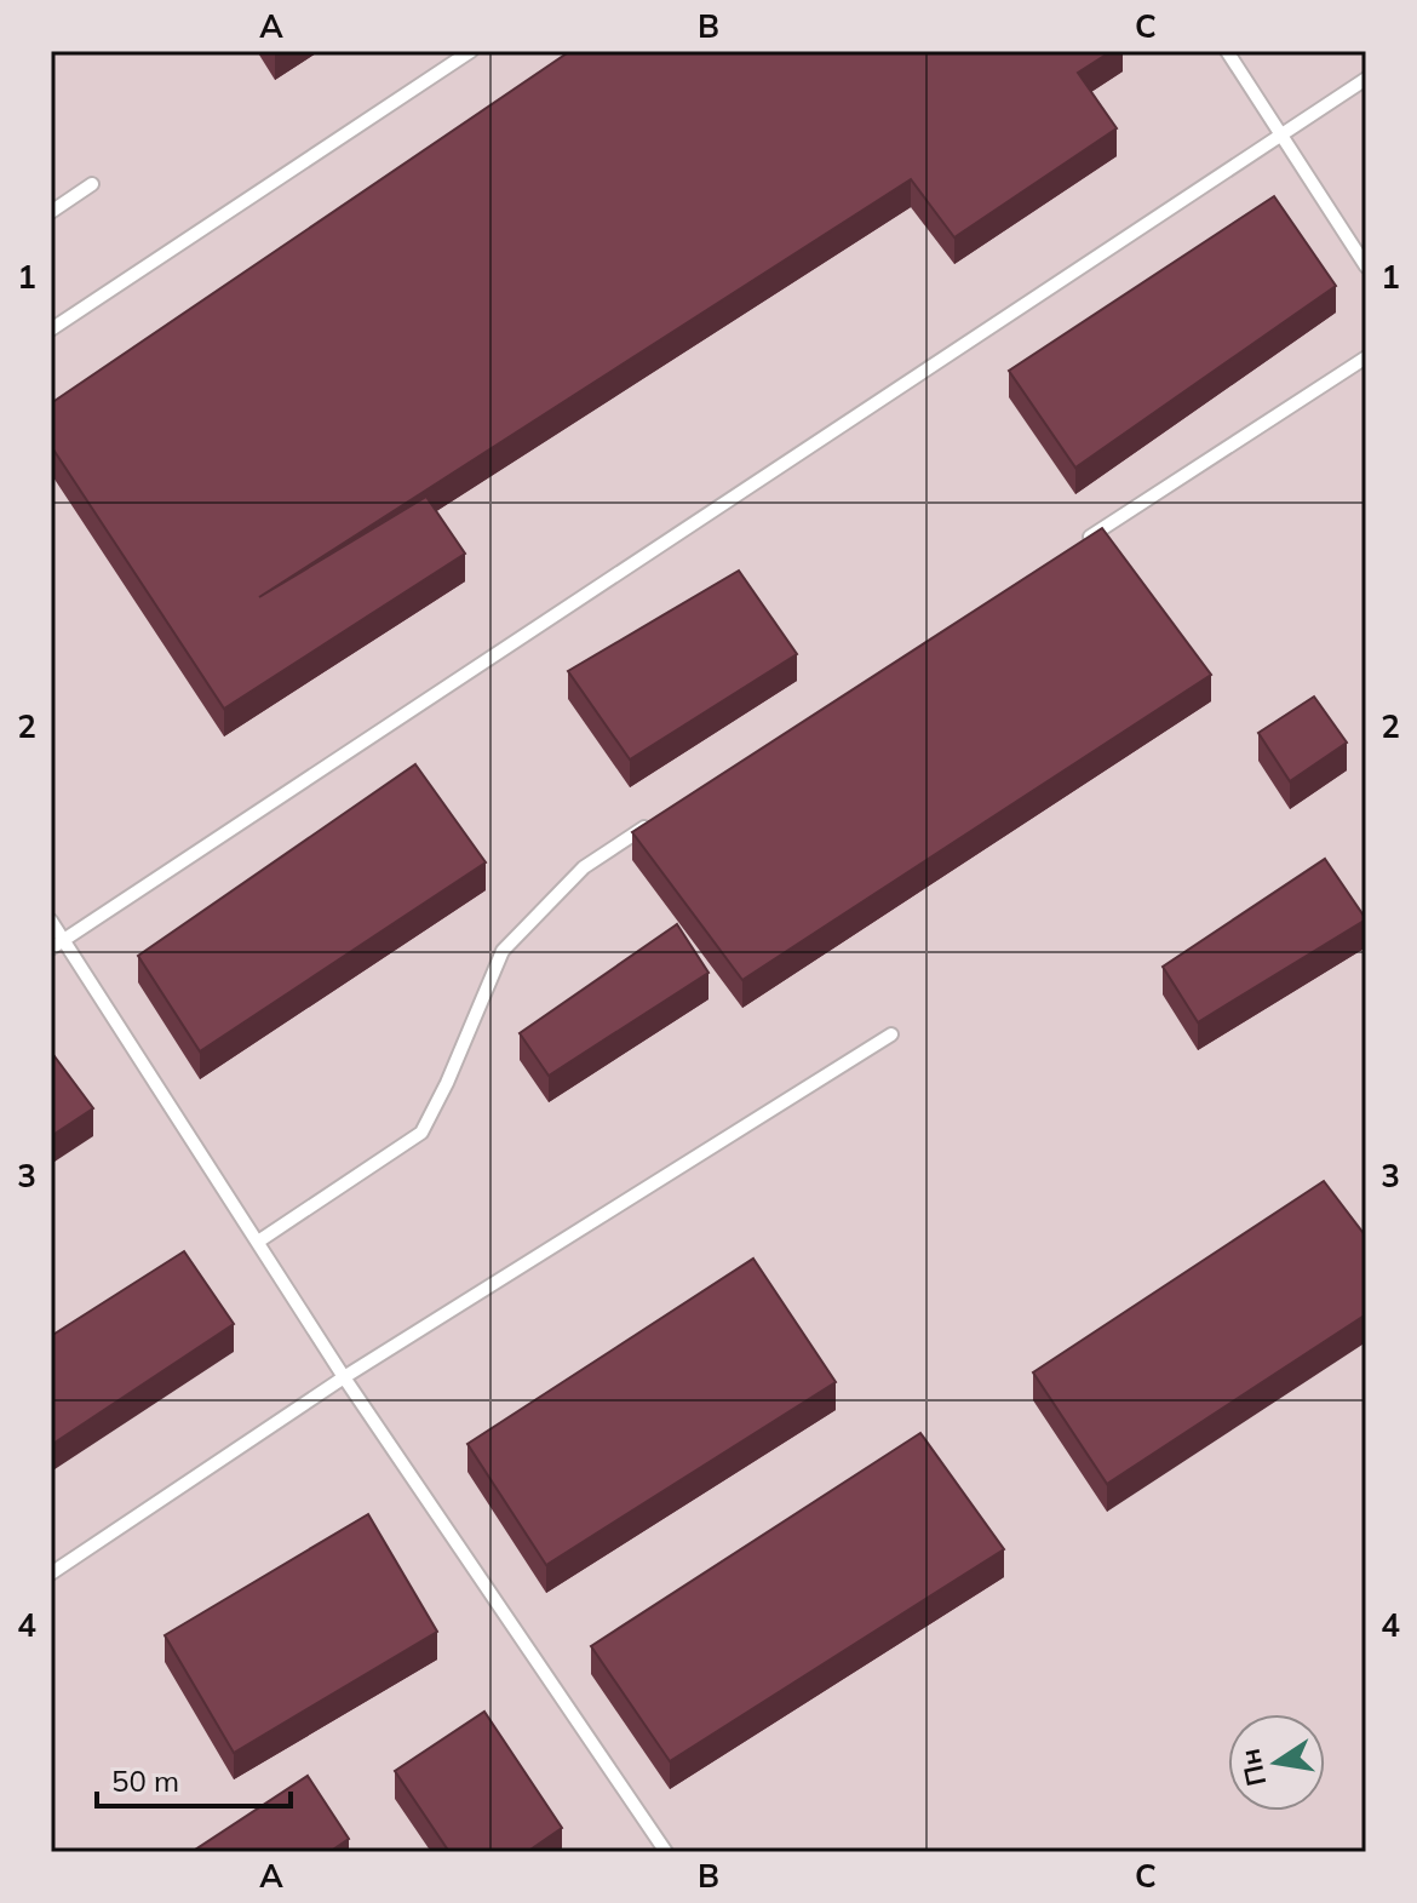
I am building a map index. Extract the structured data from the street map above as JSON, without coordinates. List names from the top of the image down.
{
  "scale_bar": "50 m",
  "north": "left",
  "grid": {
    "columns": ["A", "B", "C"],
    "rows": [
      "1",
      "2",
      "3",
      "4"
    ]
  }
}
